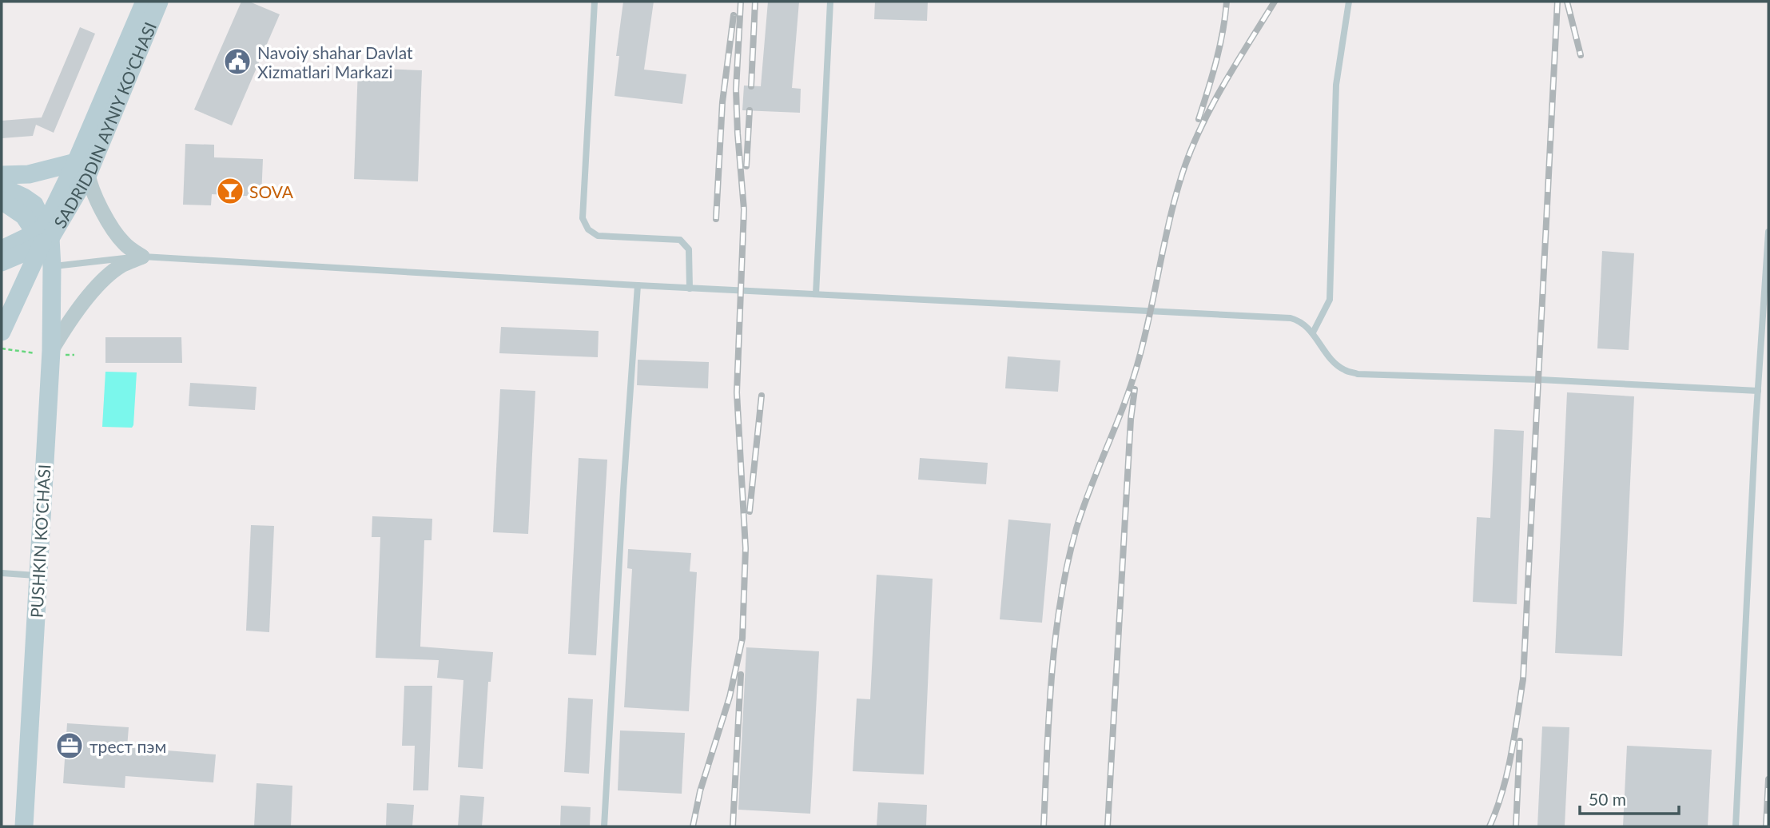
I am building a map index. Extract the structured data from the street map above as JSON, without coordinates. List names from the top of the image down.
{
  "streets": {
    "main road": ["SADRIDDIN AYNIY KO'CHASI", "PUSHKIN KO'CHASI"]
  },
  "crossings": [
    ["SADRIDDIN AYNIY KO'CHASI", "PUSHKIN KO'CHASI"]
  ],
  "places": {
    "public building": ["Navoiy shahar Davlat Xizmatlari Markazi"],
    "bar": ["SOVA"],
    "office": ["трест пэм"]
  },
  "scale_bar": "50 m"
}
